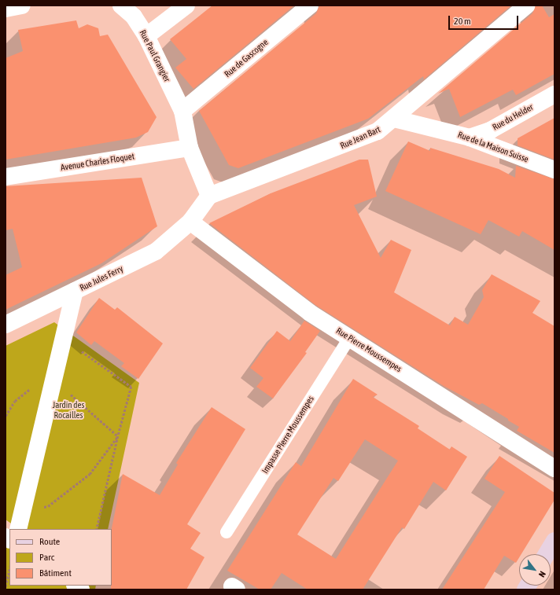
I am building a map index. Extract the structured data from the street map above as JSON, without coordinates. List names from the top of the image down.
{
  "streets": {
    "street": [
      "Rue Paul Grangier",
      "Rue de Gascogne",
      "Rue du Helder",
      "Rue Jean Bart",
      "Rue de la Maison Suisse",
      "Avenue Charles Floquet",
      "Rue Jules Ferry",
      "Rue Pierre Moussempes"
    ],
    "lane": ["Impasse Pierre Moussempes"]
  },
  "crossings": [
    ["Rue Paul Grangier", "Rue de Gascogne"],
    ["Rue Paul Grangier", "Rue Jean Bart"],
    ["Rue Paul Grangier", "Avenue Charles Floquet"],
    ["Rue du Helder", "Rue de la Maison Suisse"],
    ["Rue Jean Bart", "Rue de la Maison Suisse"],
    ["Rue Jules Ferry", "Rue Pierre Moussempes"],
    ["Rue Pierre Moussempes", "Impasse Pierre Moussempes"]
  ],
  "parks": ["Jardin des Rocailles"],
  "legend": ["Route", "Parc", "Bâtiment"],
  "scale_bar": "20 m",
  "north": "bottom right"
}
